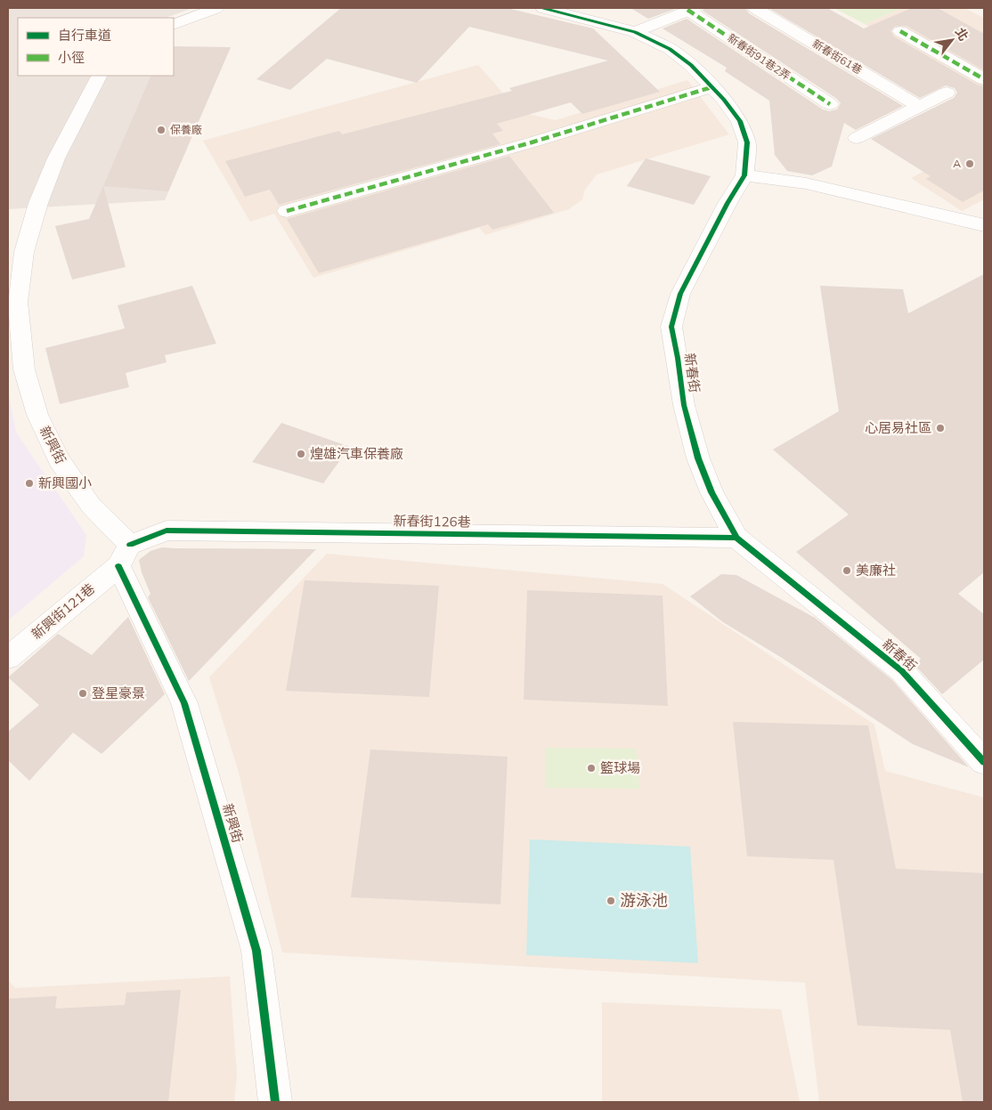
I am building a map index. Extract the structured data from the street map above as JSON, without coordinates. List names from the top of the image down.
{
  "streets": {
    "street": [
      "新春街91巷2弄",
      "新春街61巷",
      "新春街",
      "新興街",
      "新春街126巷",
      "新興街121巷"
    ]
  },
  "crossings": [
    ["新春街", "新春街126巷"],
    ["新興街", "新春街126巷"],
    ["新興街", "新興街121巷"],
    ["新春街126巷", "新興街121巷"]
  ],
  "places": [
    "保養廠",
    "A",
    "心居易社區",
    "煌雄汽車保養廠",
    "新興國小",
    "美廉社",
    "登星豪景",
    "籃球場",
    "游泳池"
  ],
  "legend": ["自行車道", "小徑"],
  "north": "top right"
}
